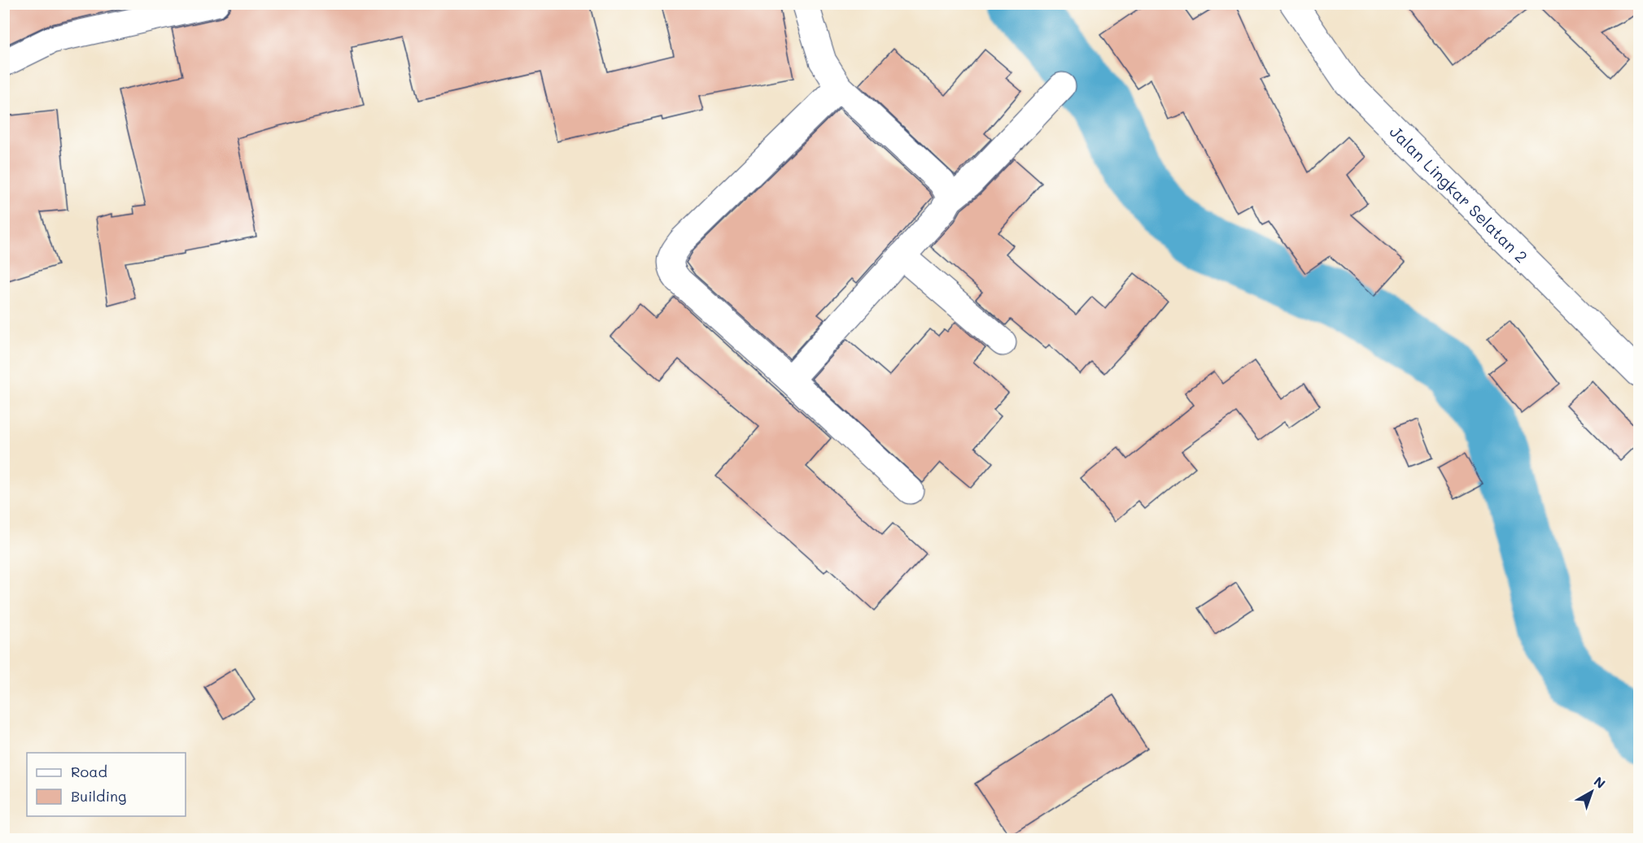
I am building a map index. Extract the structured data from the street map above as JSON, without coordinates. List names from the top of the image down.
{
  "streets": {
    "main road": ["Jalan Lingkar Selatan 2"]
  },
  "legend": ["Road", "Building"],
  "north": "top right"
}
